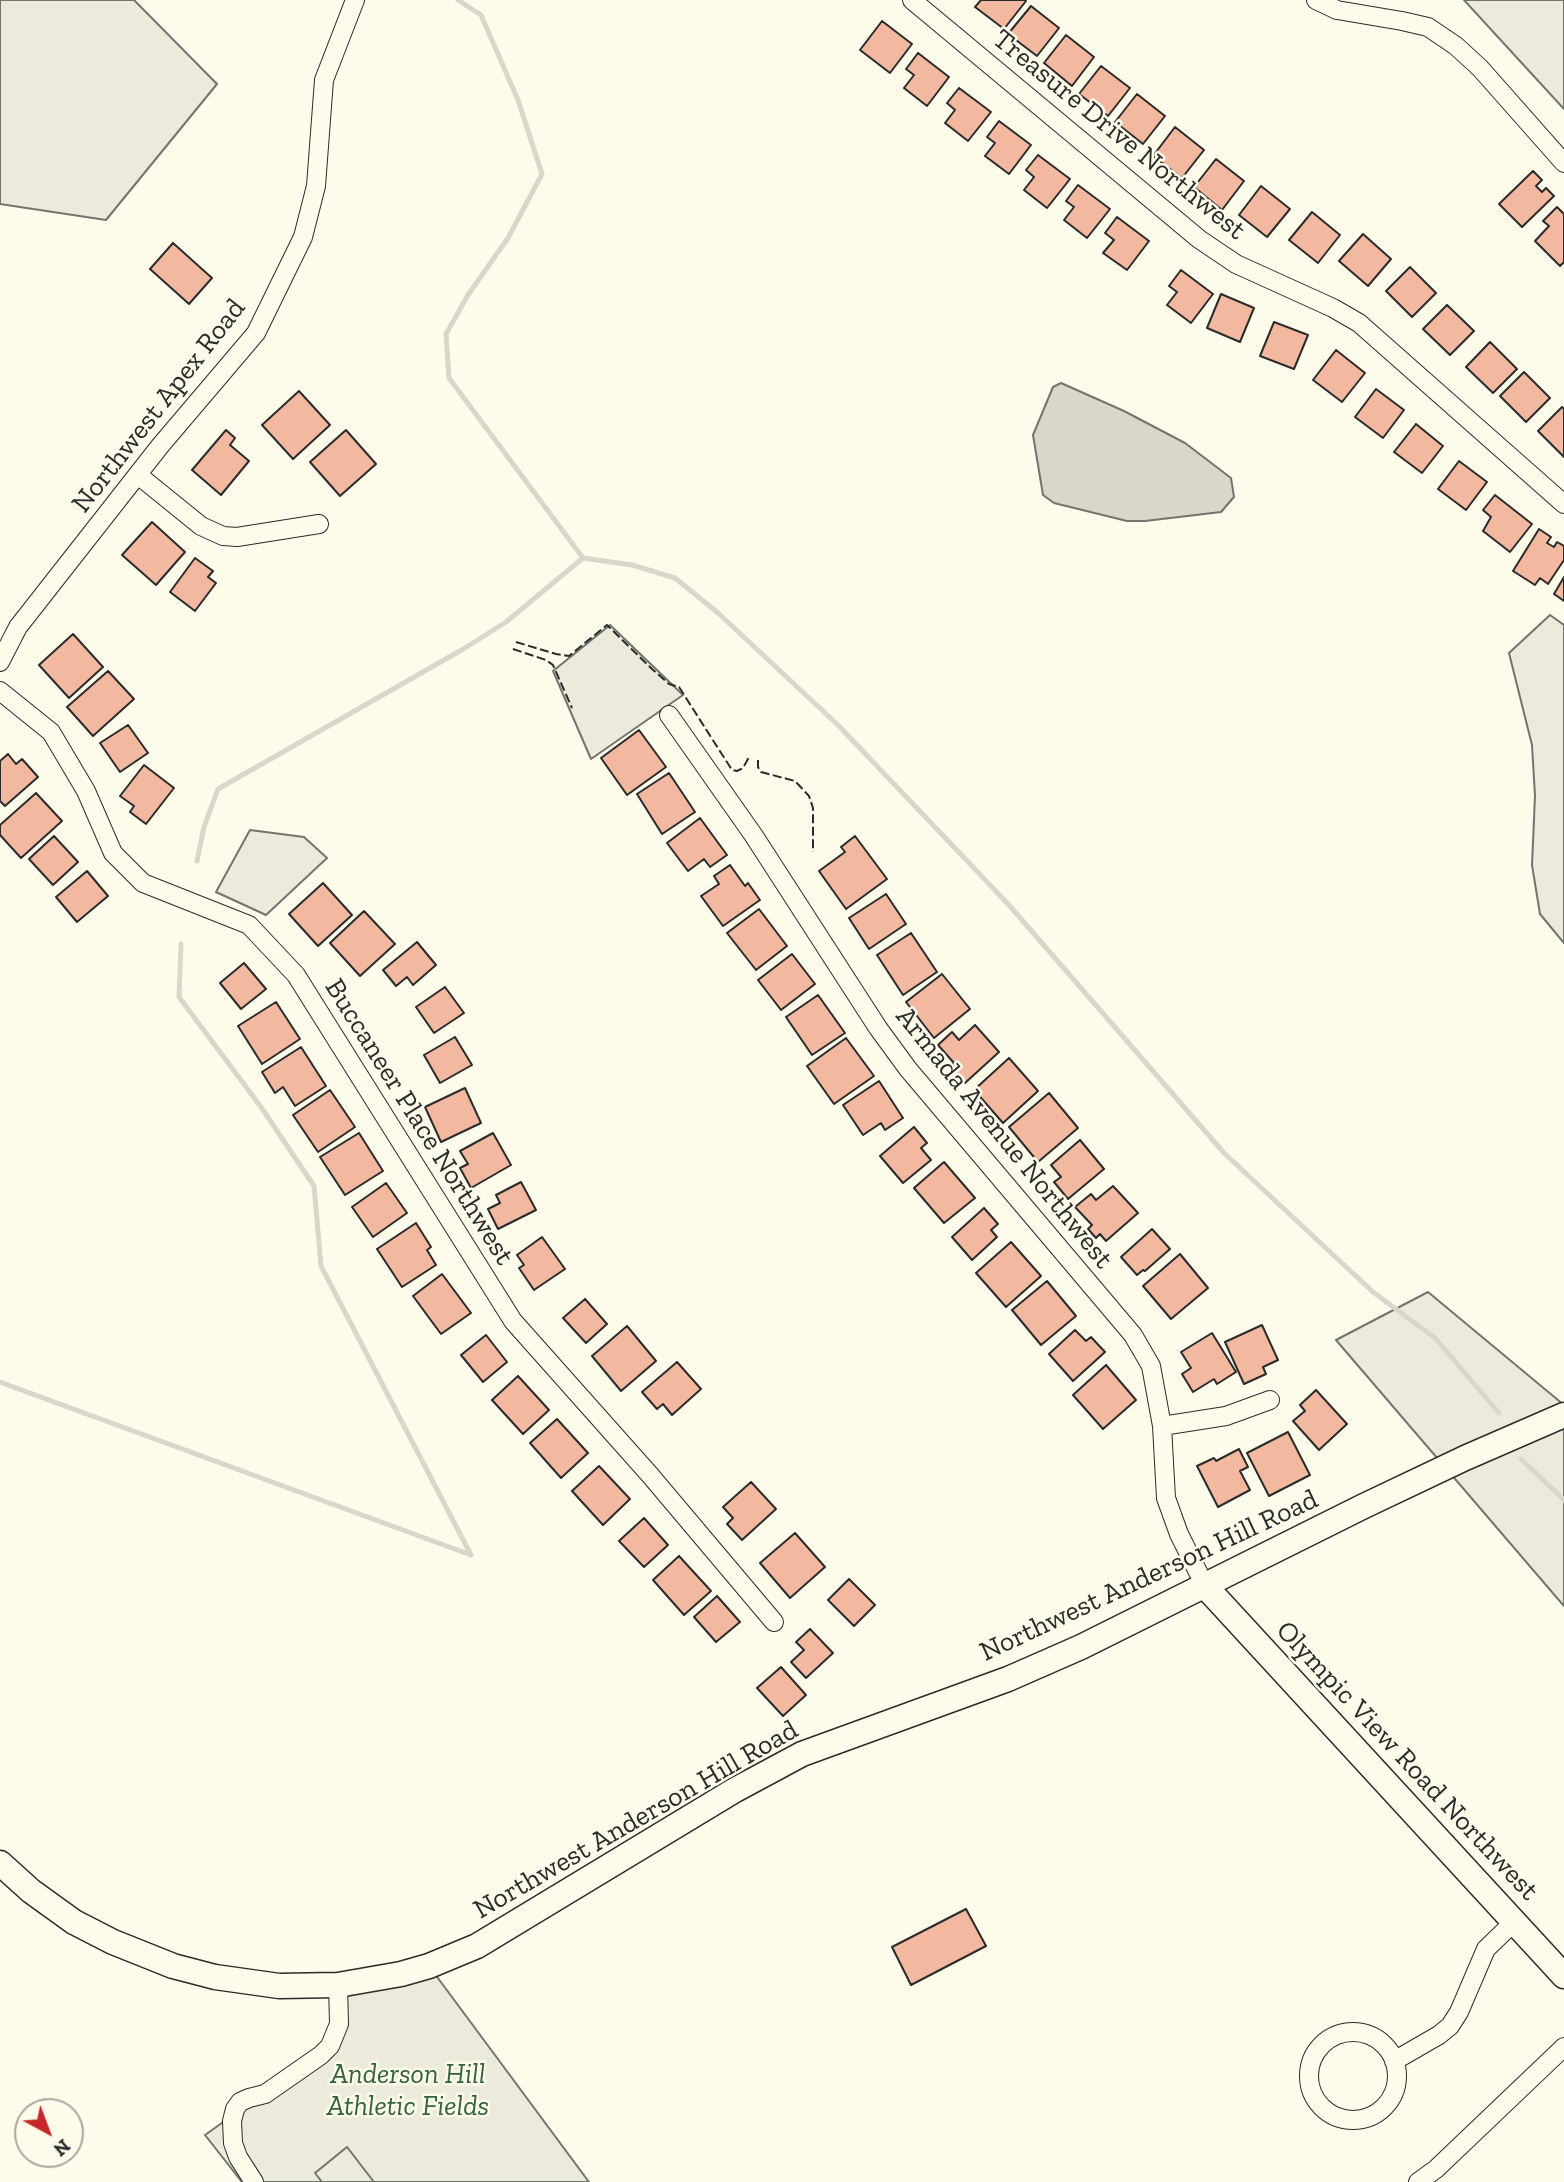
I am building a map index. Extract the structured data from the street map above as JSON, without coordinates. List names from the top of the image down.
{
  "streets": {
    "main road": ["Northwest Anderson Hill Road", "Olympic View Road Northwest"],
    "street": [
      "Treasure Drive Northwest",
      "Northwest Apex Road",
      "Buccaneer Place Northwest",
      "Armada Avenue Northwest"
    ]
  },
  "crossings": [
    ["Armada Avenue Northwest", "Northwest Anderson Hill Road"],
    ["Armada Avenue Northwest", "Olympic View Road Northwest"],
    ["Northwest Anderson Hill Road", "Olympic View Road Northwest"]
  ],
  "parks": ["Anderson Hill Athletic Fields"],
  "north": "bottom right"
}
